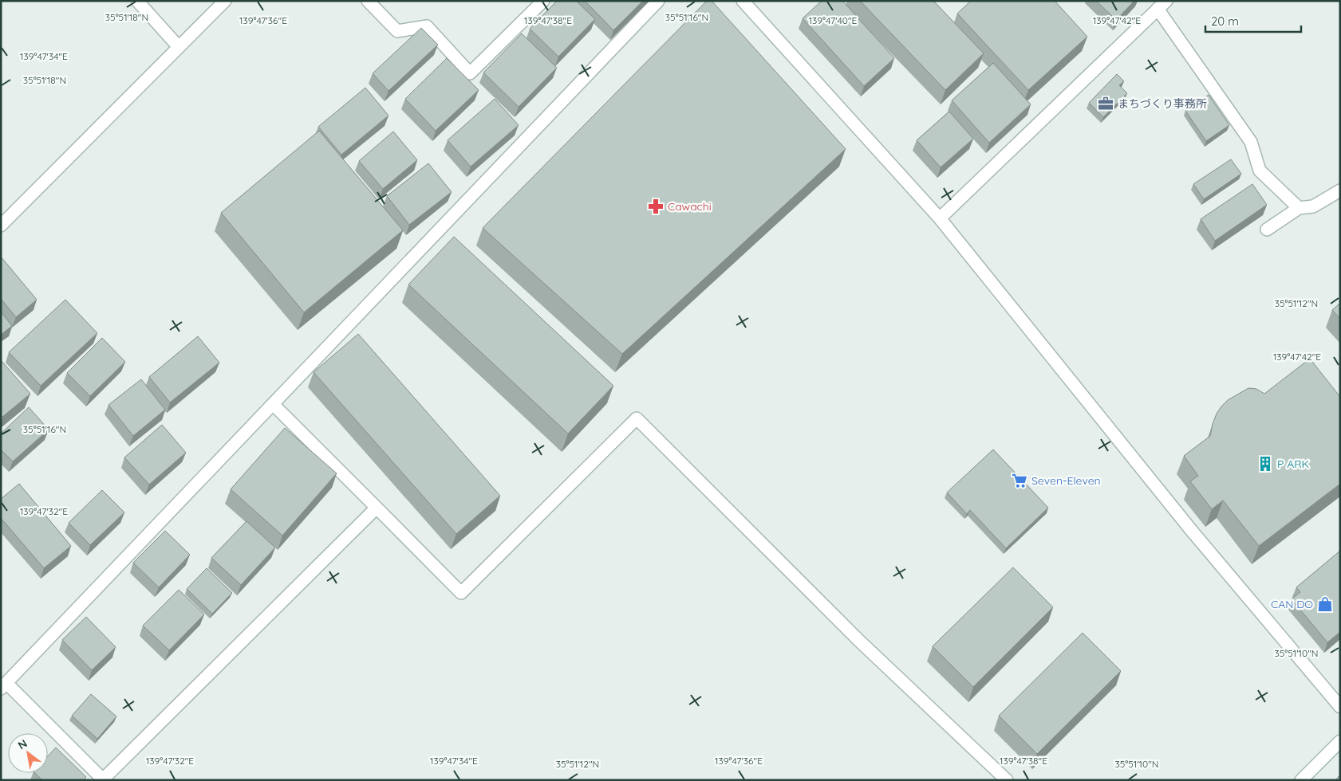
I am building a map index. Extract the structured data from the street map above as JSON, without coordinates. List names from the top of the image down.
{
  "places": {
    "office": ["まちづくり事務所"],
    "pharmacy": ["Cawachi"],
    "building": ["P ARK"],
    "supermarket": ["Seven-Eleven"],
    "shop": ["CAN DO"]
  },
  "scale_bar": "20 m",
  "north": "top left",
  "coordinates": [
    "35°51'18\"N",
    "35°51'16\"N",
    "139°47'40\"E",
    "139°47'36\"E",
    "139°47'38\"E",
    "139°47'42\"E",
    "139°47'34\"E",
    "35°51'12\"N",
    "139°47'32\"E",
    "35°51'10\"N"
  ]
}
